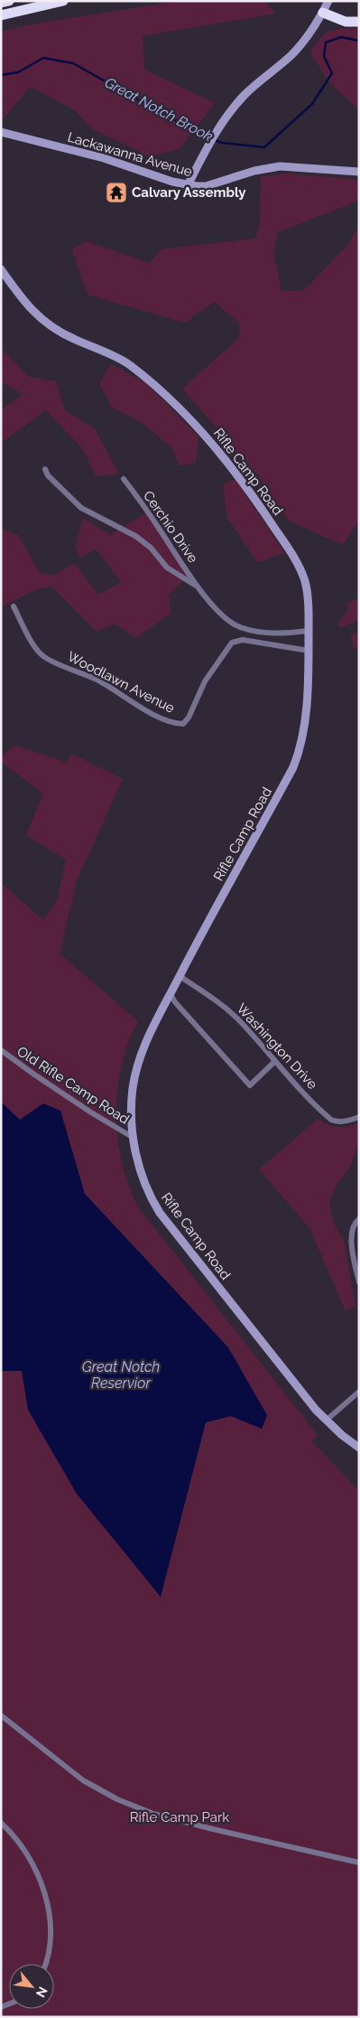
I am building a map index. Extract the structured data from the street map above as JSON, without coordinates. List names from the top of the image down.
{
  "streets": {
    "street": [
      "Lackawanna Avenue",
      "Rifle Camp Road",
      "Cerchio Drive",
      "Woodlawn Avenue",
      "Washington Drive",
      "Old Rifle Camp Road"
    ]
  },
  "crossings": [
    ["Rifle Camp Road", "Cerchio Drive"],
    ["Rifle Camp Road", "Woodlawn Avenue"],
    ["Rifle Camp Road", "Washington Drive"],
    ["Rifle Camp Road", "Old Rifle Camp Road"]
  ],
  "water": ["Great Notch Brook", "Great Notch Reservior"],
  "parks": ["Rifle Camp Park"],
  "places": {
    "temple": ["Calvary Assembly"]
  },
  "north": "bottom right"
}
